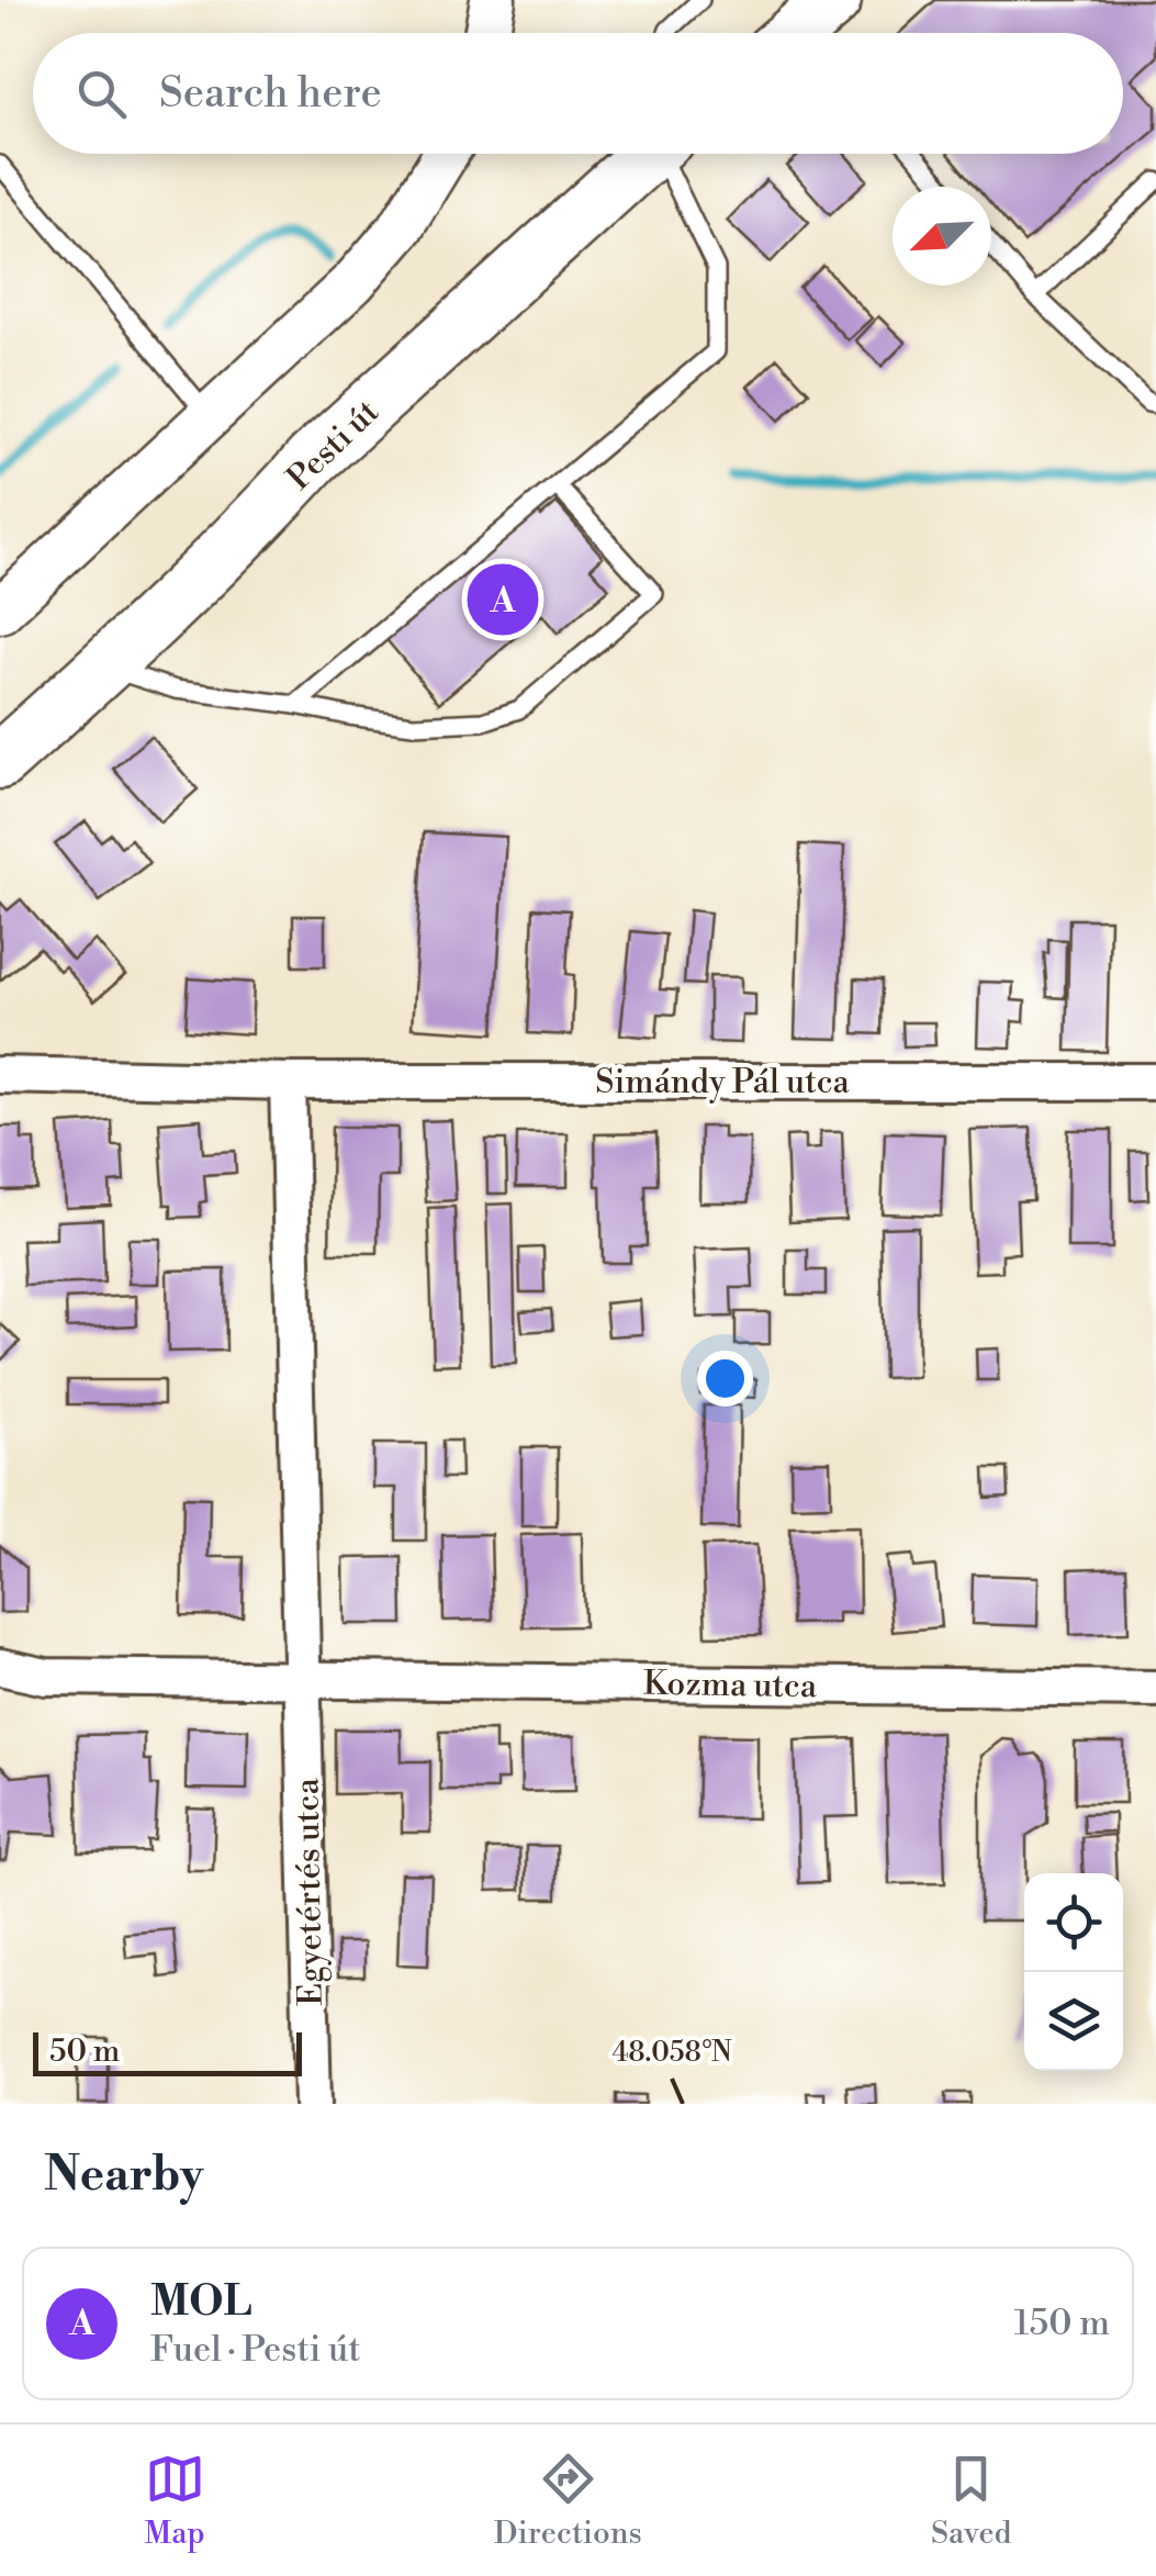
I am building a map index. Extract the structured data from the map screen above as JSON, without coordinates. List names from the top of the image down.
{
  "streets": {
    "main road": ["Pesti út"],
    "street": ["Simándy Pál utca", "Kozma utca", "Egyetértés utca"]
  },
  "crossings": [
    ["Simándy Pál utca", "Egyetértés utca"],
    ["Kozma utca", "Egyetértés utca"]
  ],
  "scale_bar": "50 m",
  "north": "bottom left",
  "page": {
    "search": "Search here",
    "pins": "A",
    "scale": "50 m",
    "heading": "Nearby",
    "list": [
      {
        "mark": "A",
        "name": "MOL",
        "note": "Fuel · Pesti út",
        "value": "150 m"
      }
    ],
    "nav": ["Map", "Directions", "Saved"]
  },
  "coordinates": ["48.058°N"]
}
